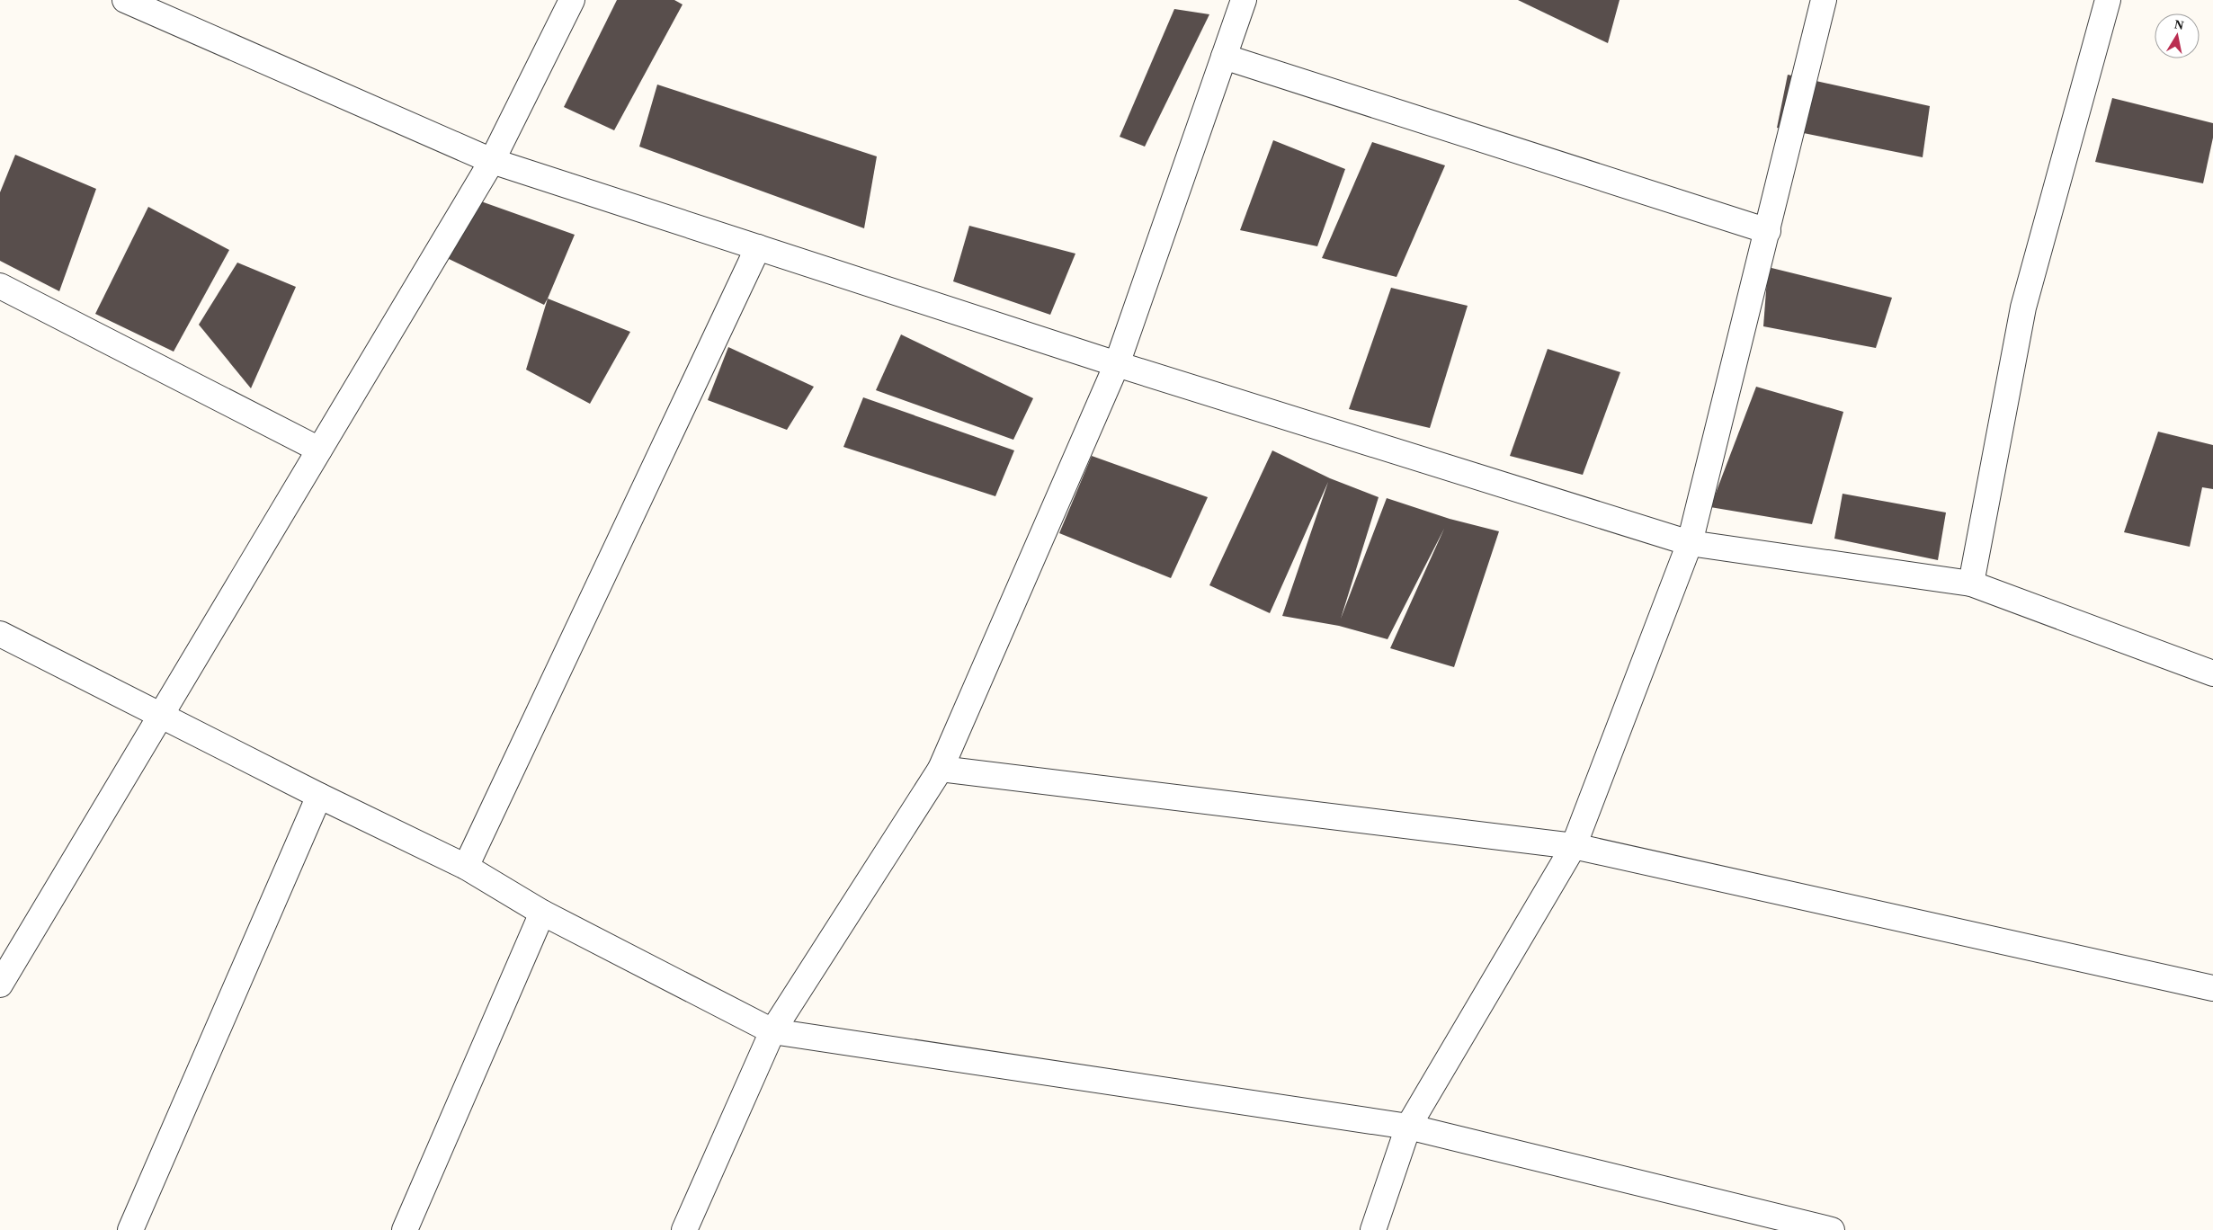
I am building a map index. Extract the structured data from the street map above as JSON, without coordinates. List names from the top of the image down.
{
  "north": "top"
}
